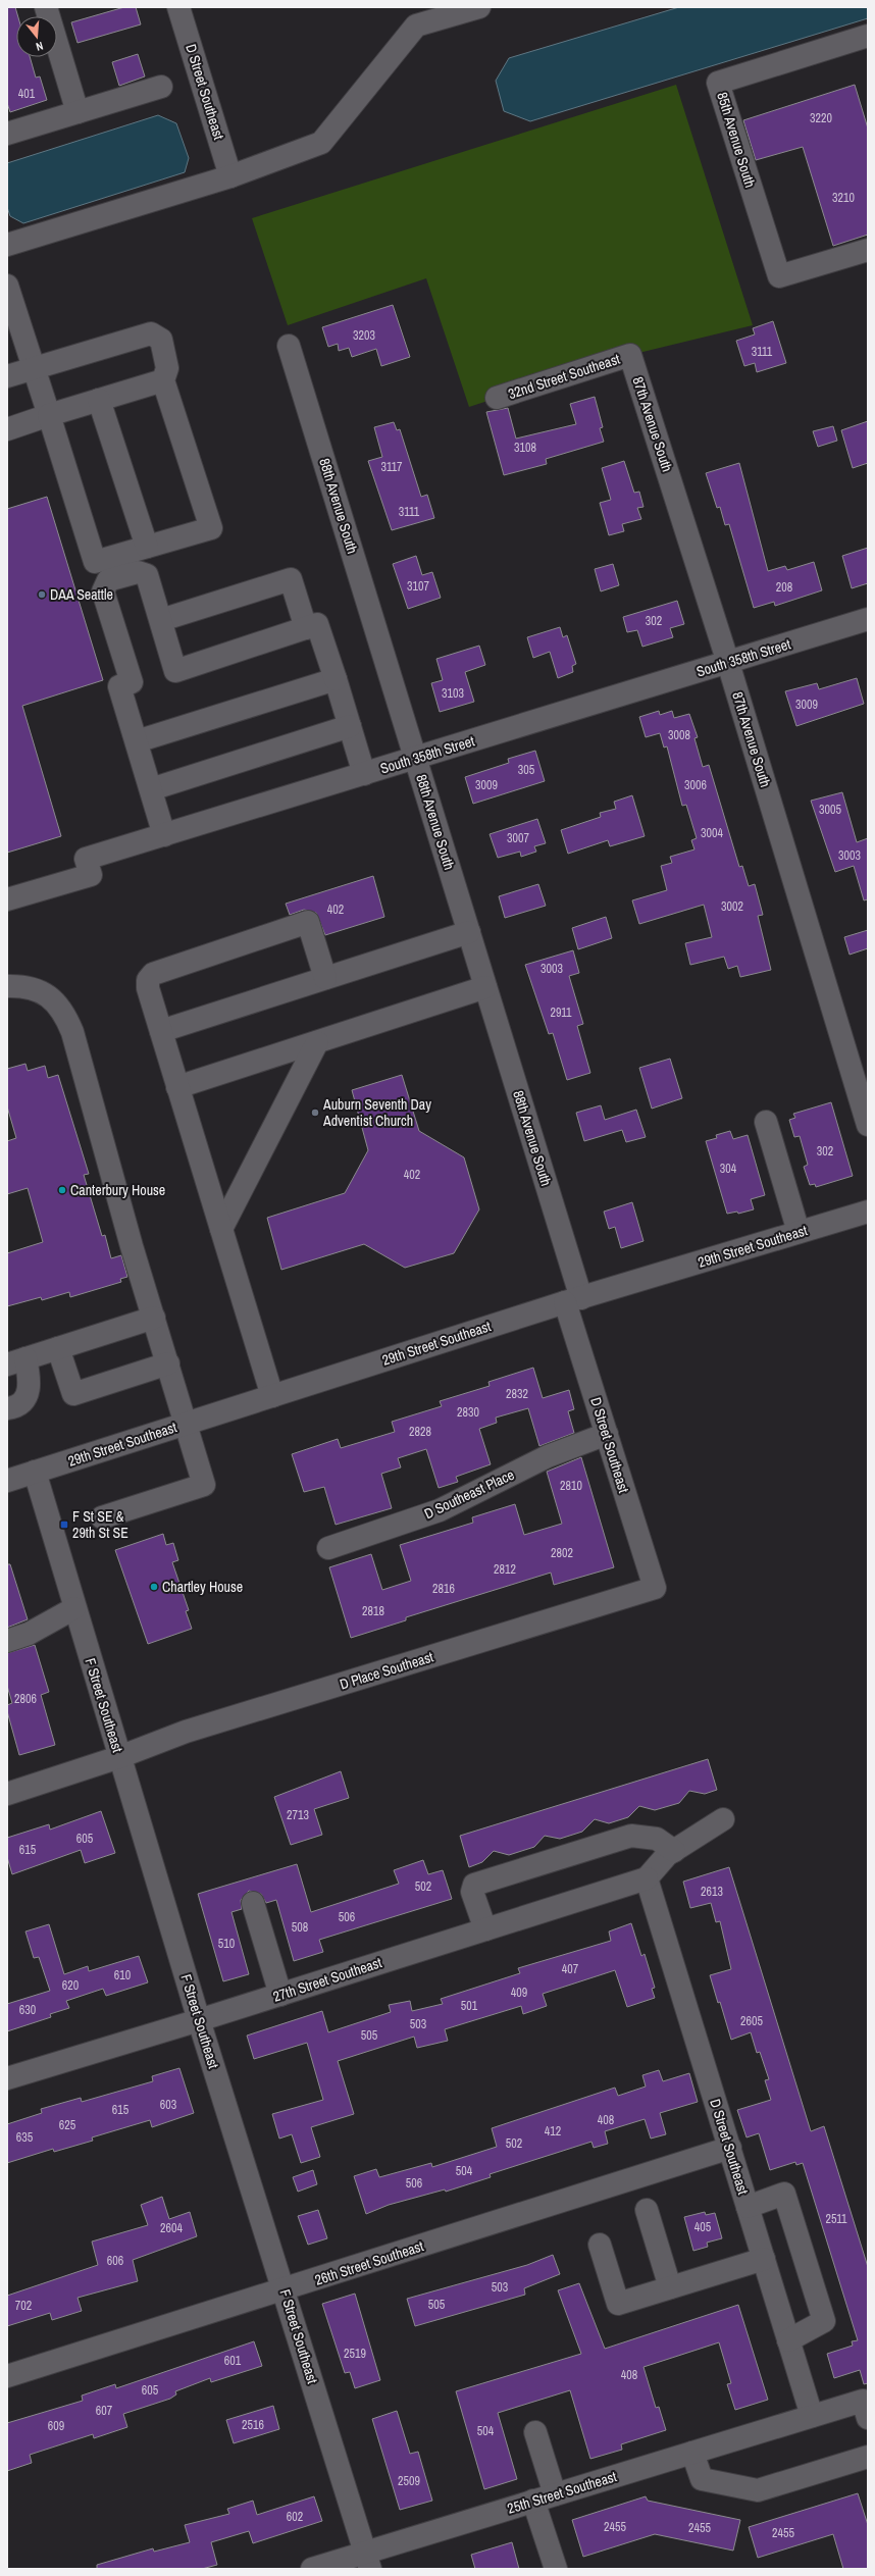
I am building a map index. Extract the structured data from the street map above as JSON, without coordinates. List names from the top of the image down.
{
  "streets": {
    "street": [
      "D Street Southeast",
      "85th Avenue South",
      "32nd Street Southeast",
      "87th Avenue South",
      "88th Avenue South",
      "South 358th Street",
      "29th Street Southeast",
      "D Southeast Place",
      "D Place Southeast",
      "F Street Southeast",
      "27th Street Southeast",
      "26th Street Southeast",
      "25th Street Southeast"
    ]
  },
  "crossings": [
    ["D Street Southeast", "88th Avenue South"],
    ["D Street Southeast", "29th Street Southeast"],
    ["D Street Southeast", "D Southeast Place"],
    ["D Street Southeast", "D Place Southeast"],
    ["D Street Southeast", "27th Street Southeast"],
    ["D Street Southeast", "26th Street Southeast"],
    ["D Street Southeast", "25th Street Southeast"],
    ["32nd Street Southeast", "87th Avenue South"],
    ["87th Avenue South", "South 358th Street"],
    ["88th Avenue South", "South 358th Street"],
    ["88th Avenue South", "29th Street Southeast"],
    ["29th Street Southeast", "F Street Southeast"],
    ["D Place Southeast", "F Street Southeast"],
    ["F Street Southeast", "27th Street Southeast"],
    ["F Street Southeast", "26th Street Southeast"],
    ["F Street Southeast", "25th Street Southeast"]
  ],
  "places": {
    "other": [
      "DAA Seattle",
      "Auburn Seventh Day Adventist Church",
      "Canterbury House",
      "Chartley House"
    ],
    "transit": ["F St SE & 29th St SE"]
  },
  "house_numbers": [
    "401",
    "3220",
    "3210",
    "3203",
    "3111",
    "3108",
    "3117",
    "3111",
    "3107",
    "208",
    "302",
    "3103",
    "3009",
    "3008",
    "305",
    "3009",
    "3006",
    "3005",
    "3004",
    "3007",
    "3003",
    "3002",
    "402",
    "3003",
    "2911",
    "302",
    "304",
    "402",
    "2832",
    "2830",
    "2828",
    "2810",
    "2802",
    "2812",
    "2816",
    "2818",
    "2806",
    "2713",
    "605",
    "615",
    "502",
    "2613",
    "506",
    "508",
    "510",
    "407",
    "610",
    "620",
    "409",
    "501",
    "630",
    "2605",
    "503",
    "505",
    "603",
    "615",
    "408",
    "625",
    "412",
    "635",
    "502",
    "504",
    "506",
    "2511",
    "405",
    "2604",
    "606",
    "503",
    "505",
    "702",
    "2519",
    "601",
    "408",
    "605",
    "607",
    "2516",
    "609",
    "504",
    "2509",
    "602",
    "2455",
    "2455",
    "2455"
  ],
  "north": "bottom"
}
